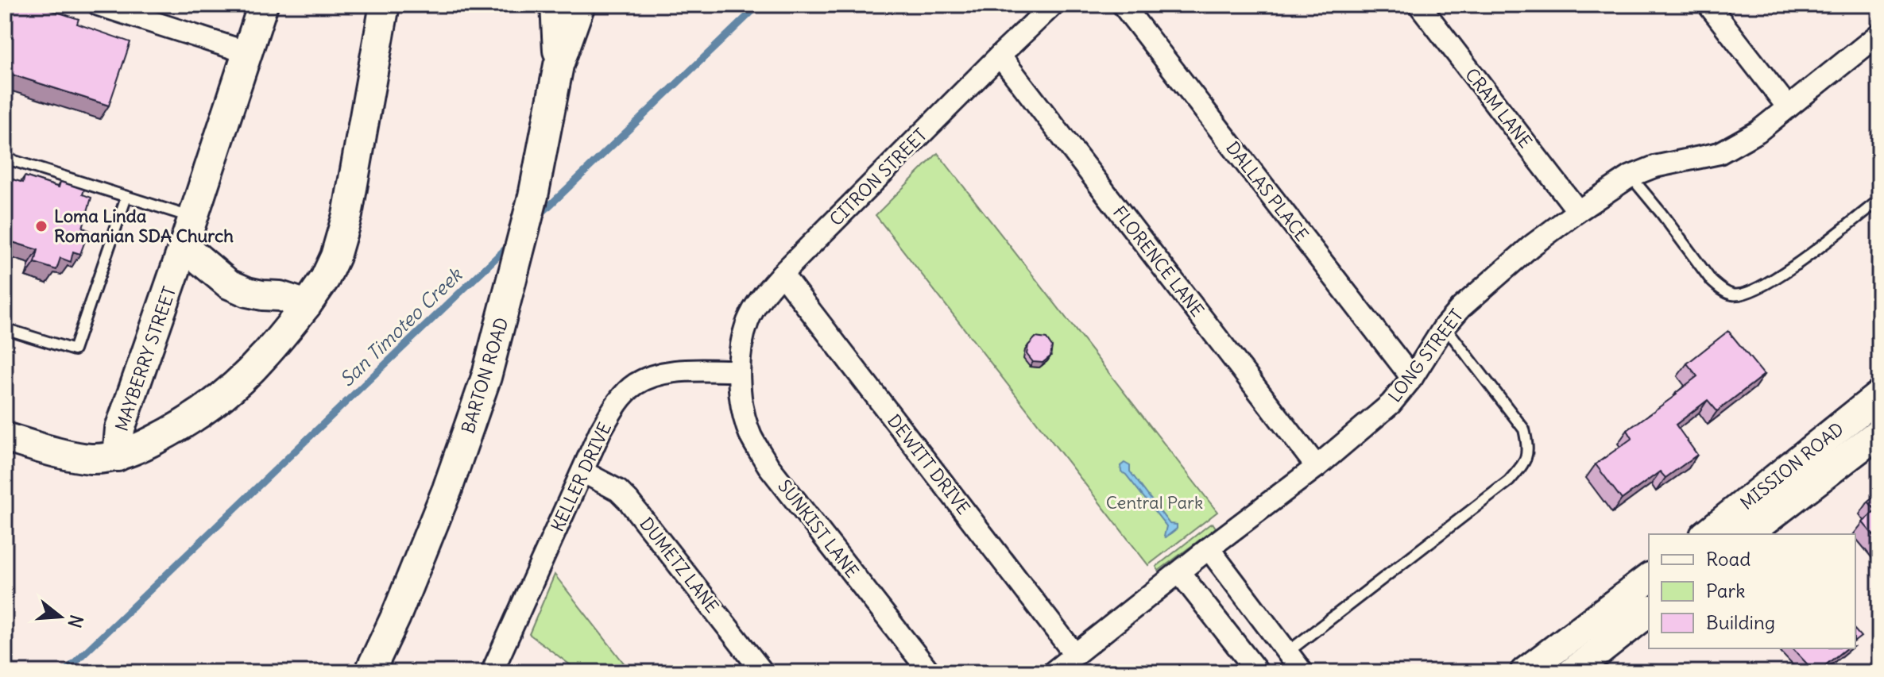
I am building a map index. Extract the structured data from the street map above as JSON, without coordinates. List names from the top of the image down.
{
  "streets": {
    "street": [
      "CRAM LANE",
      "CITRON STREET",
      "DALLAS PLACE",
      "FLORENCE LANE",
      "LONG STREET",
      "MAYBERRY STREET",
      "BARTON ROAD",
      "DEWITT DRIVE",
      "MISSION ROAD",
      "KELLER DRIVE",
      "SUNKIST LANE",
      "DUMETZ LANE"
    ]
  },
  "crossings": [
    ["CRAM LANE", "LONG STREET"],
    ["CITRON STREET", "FLORENCE LANE"],
    ["CITRON STREET", "DEWITT DRIVE"],
    ["CITRON STREET", "KELLER DRIVE"],
    ["CITRON STREET", "SUNKIST LANE"],
    ["DALLAS PLACE", "LONG STREET"],
    ["FLORENCE LANE", "LONG STREET"],
    ["LONG STREET", "DEWITT DRIVE"],
    ["KELLER DRIVE", "SUNKIST LANE"],
    ["KELLER DRIVE", "DUMETZ LANE"]
  ],
  "water": ["San Timoteo Creek"],
  "parks": ["Central Park"],
  "places": ["Loma Linda Romanian SDA Church"],
  "legend": ["Road", "Park", "Building"],
  "north": "right"
}
